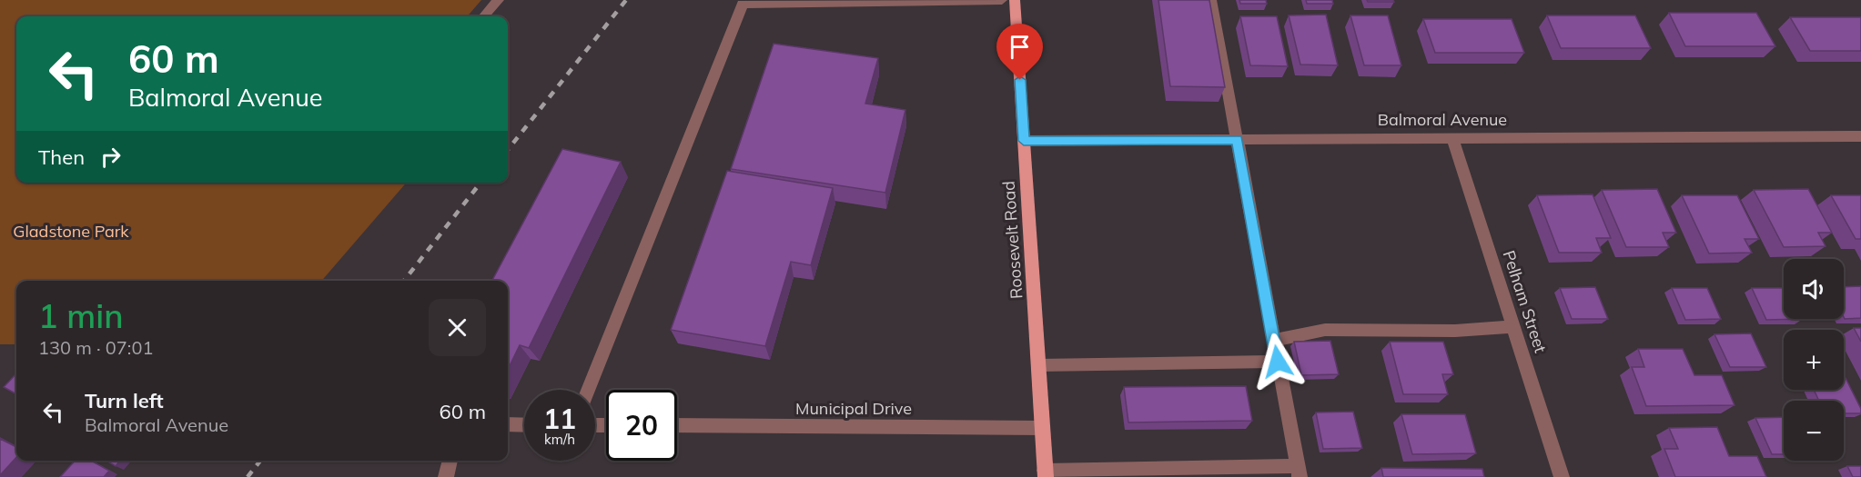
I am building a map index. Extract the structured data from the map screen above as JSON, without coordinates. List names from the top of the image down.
{
  "streets": {
    "main road": ["Roosevelt Road"],
    "street": ["Balmoral Avenue", "Pelham Street", "Municipal Drive"]
  },
  "crossings": [
    ["Balmoral Avenue", "Roosevelt Road"],
    ["Balmoral Avenue", "Pelham Street"],
    ["Roosevelt Road", "Municipal Drive"]
  ],
  "parks": ["Gladstone Park"],
  "page": {
    "turn": ["60 m", "Balmoral Avenue"],
    "then": "Then",
    "map_buttons": ["+", "−"],
    "heading": ["1 min", "130 m · 07:01"],
    "list": [
      {
        "name": "Turn left",
        "note": "Balmoral Avenue",
        "value": "60 m"
      }
    ],
    "speed": "11 km/h",
    "limit": "20"
  }
}
